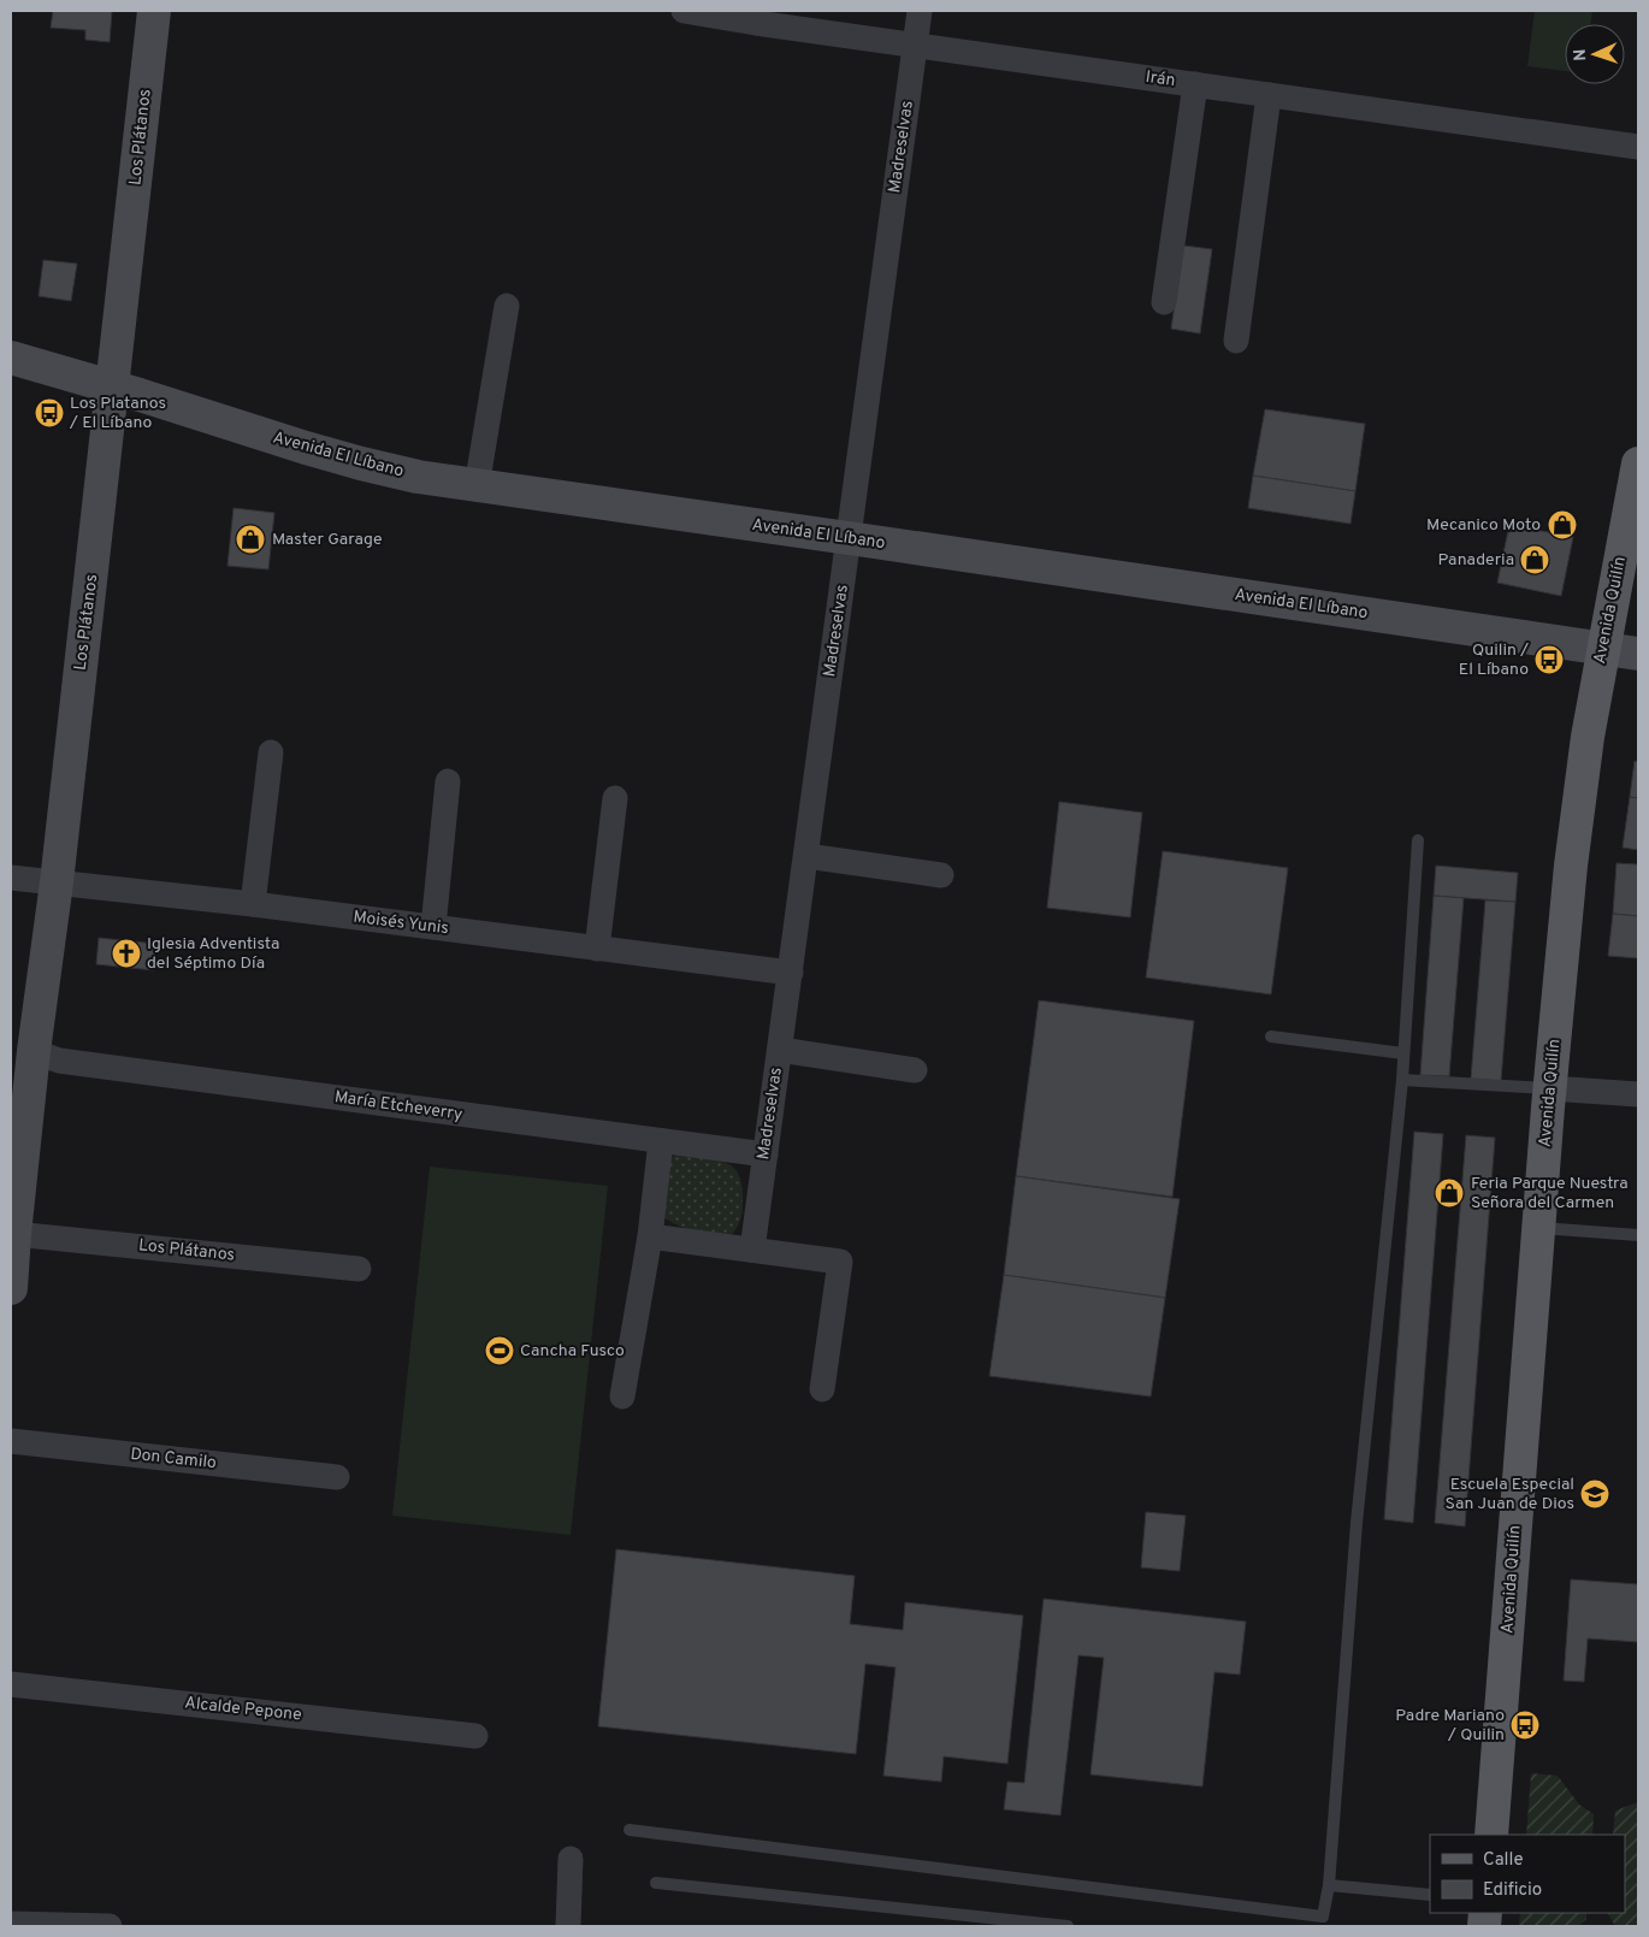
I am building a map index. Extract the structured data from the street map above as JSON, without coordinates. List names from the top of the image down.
{
  "streets": {
    "main road": ["Los Plátanos", "Avenida El Líbano", "Avenida Quilín"],
    "street": [
      "Irán",
      "Madreselvas",
      "Moisés Yunis",
      "María Etcheverry",
      "Don Camilo",
      "Alcalde Pepone"
    ]
  },
  "crossings": [
    ["Irán", "Madreselvas"],
    ["Los Plátanos", "Avenida El Líbano"],
    ["Los Plátanos", "Moisés Yunis"],
    ["Los Plátanos", "María Etcheverry"],
    ["Madreselvas", "Avenida El Líbano"],
    ["Madreselvas", "Moisés Yunis"],
    ["Madreselvas", "María Etcheverry"],
    ["Avenida El Líbano", "Avenida Quilín"]
  ],
  "places": {
    "bus stop": ["Los Platanos / El Líbano", "Quilin / El Líbano", "Padre Mariano / Quilin"],
    "shop": [
      "Mecanico Moto",
      "Master Garage",
      "Panaderia",
      "Feria Parque Nuestra Señora del Carmen"
    ],
    "church": ["Iglesia Adventista del Séptimo Día"],
    "sports": ["Cancha Fusco"],
    "school or university": ["Escuela Especial San Juan de Dios"]
  },
  "legend": ["Calle", "Edificio"],
  "north": "left"
}
